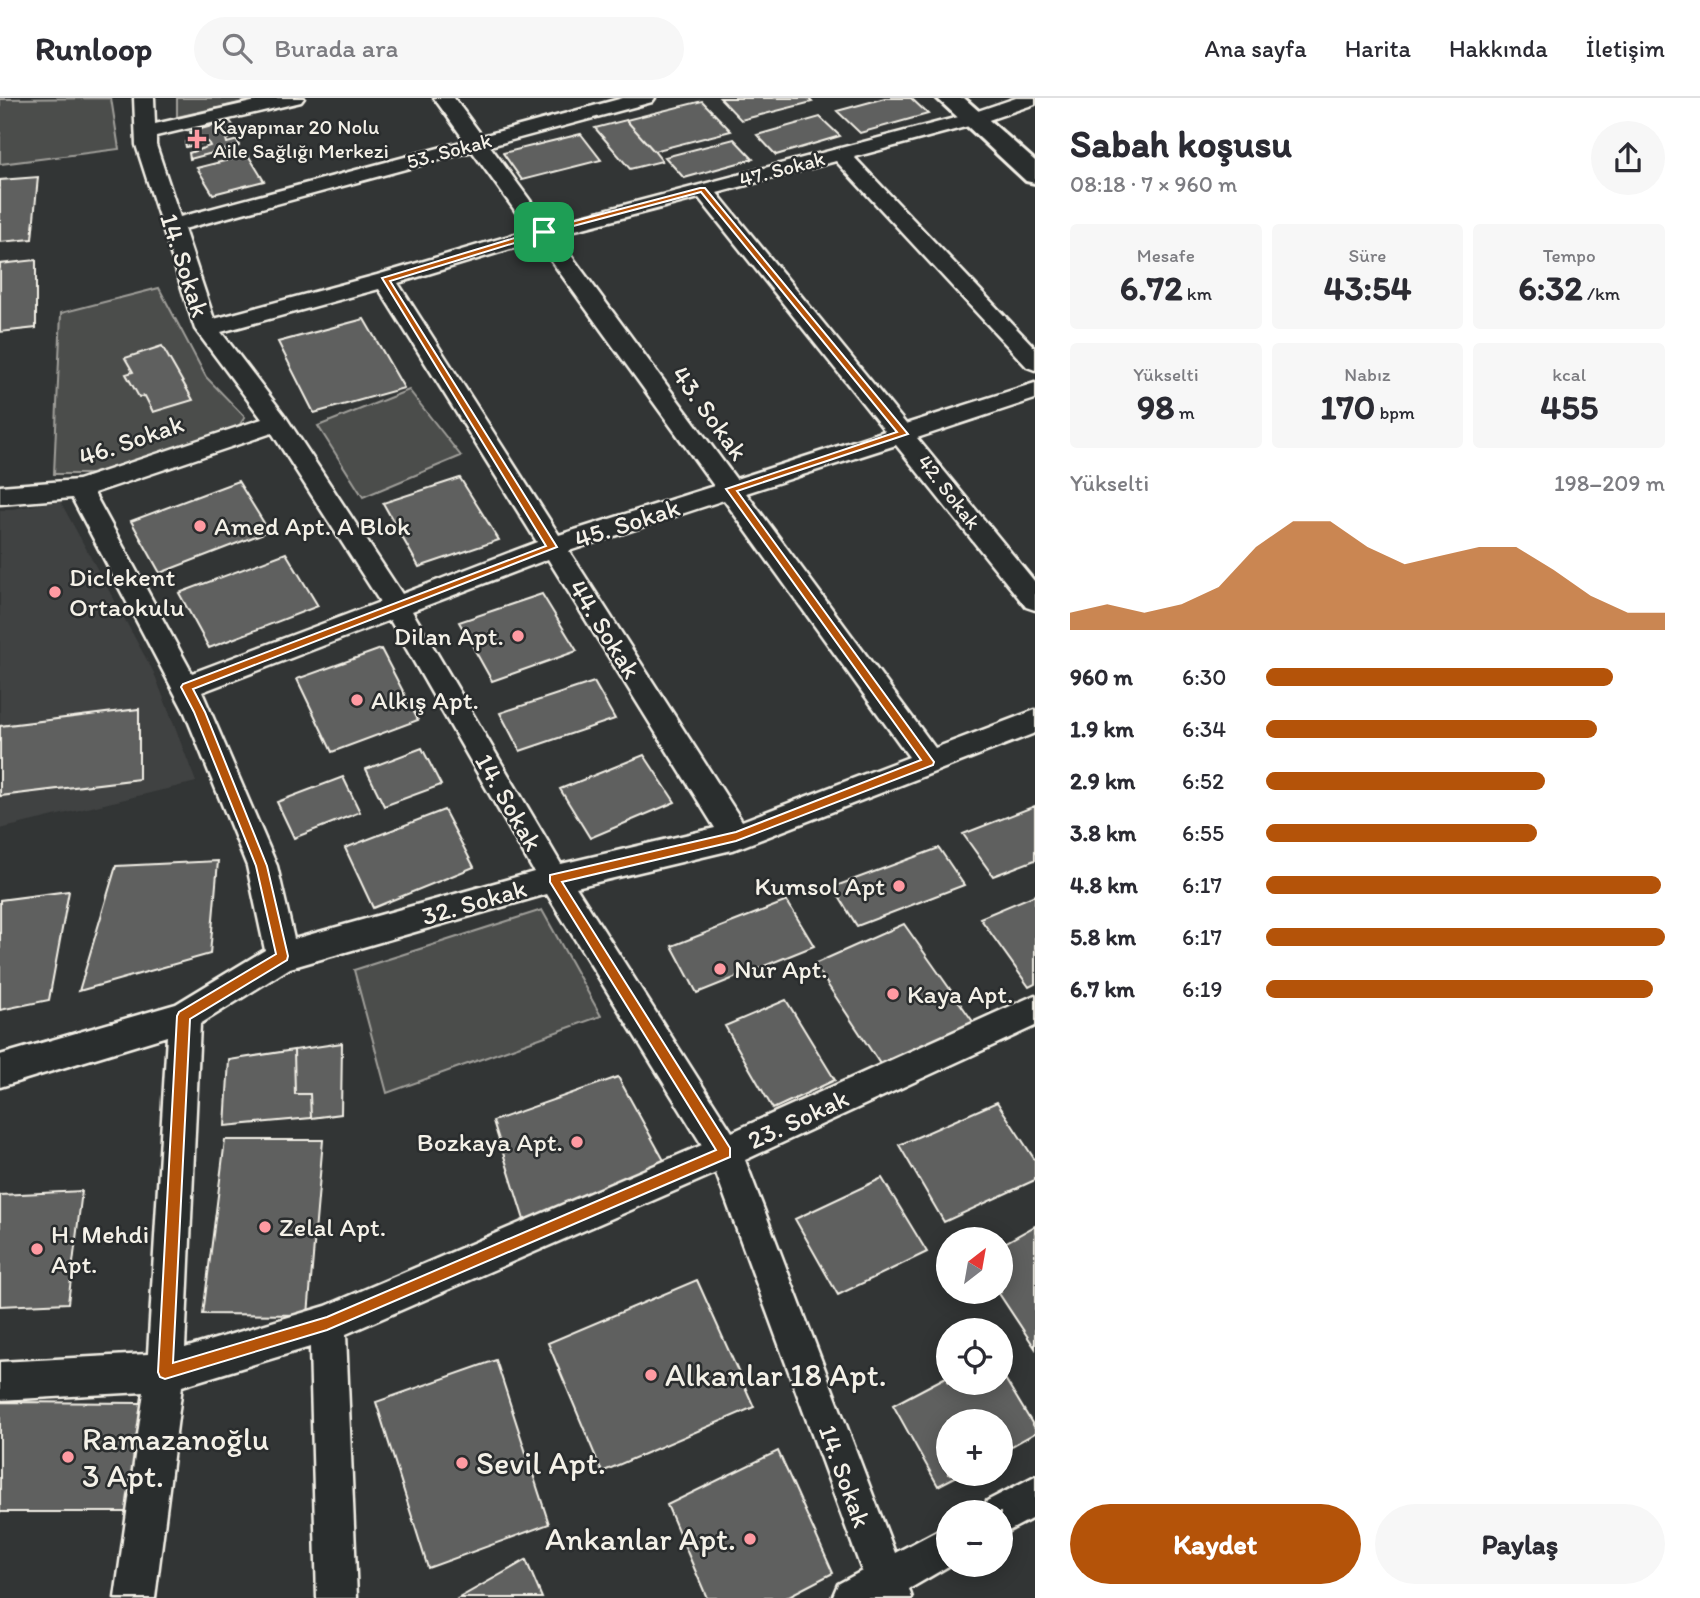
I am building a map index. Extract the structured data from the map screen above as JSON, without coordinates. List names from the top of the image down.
{
  "streets": {
    "street": [
      "53. Sokak",
      "47. Sokak",
      "14. Sokak",
      "43. Sokak",
      "46. Sokak",
      "42. Sokak",
      "45. Sokak",
      "44. Sokak",
      "32. Sokak",
      "23. Sokak"
    ]
  },
  "crossings": [
    ["53. Sokak", "14. Sokak"],
    ["53. Sokak", "43. Sokak"],
    ["47. Sokak", "14. Sokak"],
    ["47. Sokak", "43. Sokak"],
    ["47. Sokak", "42. Sokak"],
    ["47. Sokak", "44. Sokak"],
    ["14. Sokak", "46. Sokak"],
    ["14. Sokak", "45. Sokak"],
    ["14. Sokak", "32. Sokak"],
    ["14. Sokak", "23. Sokak"],
    ["43. Sokak", "45. Sokak"],
    ["43. Sokak", "32. Sokak"],
    ["42. Sokak", "45. Sokak"],
    ["45. Sokak", "44. Sokak"],
    ["44. Sokak", "32. Sokak"]
  ],
  "places": {
    "health": ["Kayapınar 20 Nolu Aile Sağlığı Merkezi"],
    "other": [
      "Amed Apt. A Blok",
      "Diclekent Ortaokulu",
      "Dilan Apt.",
      "Alkış Apt.",
      "Kumsol Apt",
      "Nur Apt.",
      "Kaya Apt.",
      "Bozkaya Apt.",
      "Zelal Apt.",
      "H. Mehdi Apt.",
      "Alkanlar 18 Apt.",
      "Ramazanoğlu 3 Apt.",
      "Sevil Apt.",
      "Ankanlar Apt."
    ]
  },
  "north": "top right",
  "page": {
    "header": "Runloop",
    "search": "Burada ara",
    "nav": [
      "Ana sayfa",
      "Harita",
      "Hakkında",
      "İletişim"
    ],
    "heading": ["Sabah koşusu", "08:18 · 7 × 960 m"],
    "stats": [
      ["Mesafe", "6.72 km"],
      ["Süre", "43:54"],
      ["Tempo", "6:32 /km"],
      ["Yükselti", "98 m"],
      ["Nabız", "170 bpm"],
      ["kcal", "455"]
    ],
    "chart": ["Yükselti", "198–209 m"],
    "list": [
      {
        "name": "960 m",
        "note": "6:30"
      },
      {
        "name": "1.9 km",
        "note": "6:34"
      },
      {
        "name": "2.9 km",
        "note": "6:52"
      },
      {
        "name": "3.8 km",
        "note": "6:55"
      },
      {
        "name": "4.8 km",
        "note": "6:17"
      },
      {
        "name": "5.8 km",
        "note": "6:17"
      },
      {
        "name": "6.7 km",
        "note": "6:19"
      }
    ],
    "map_buttons": ["+", "−"],
    "buttons": ["Kaydet", "Paylaş"]
  }
}
